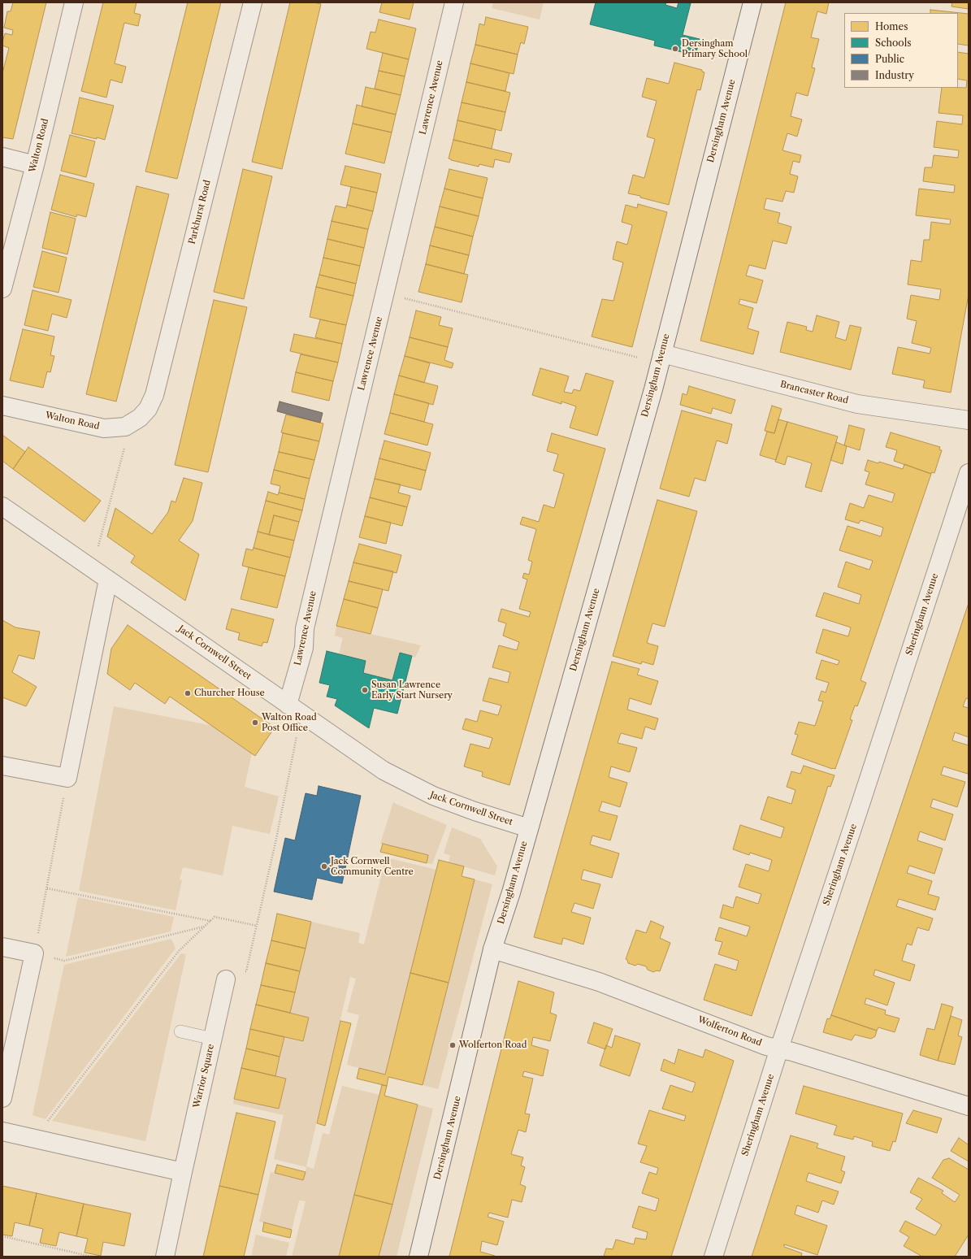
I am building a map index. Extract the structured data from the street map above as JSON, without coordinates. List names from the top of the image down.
{
  "streets": {
    "street": [
      "Lawrence Avenue",
      "Dersingham Avenue",
      "Walton Road",
      "Parkhurst Road",
      "Brancaster Road",
      "Sheringham Avenue",
      "Jack Cornwell Street",
      "Wolferton Road",
      "Warrior Square"
    ]
  },
  "crossings": [
    ["Lawrence Avenue", "Jack Cornwell Street"],
    ["Dersingham Avenue", "Brancaster Road"],
    ["Dersingham Avenue", "Jack Cornwell Street"],
    ["Dersingham Avenue", "Wolferton Road"],
    ["Walton Road", "Parkhurst Road"],
    ["Sheringham Avenue", "Wolferton Road"]
  ],
  "places": [
    "Dersingham Primary School",
    "Susan Lawrence Early Start Nursery",
    "Churcher House",
    "Walton Road Post Office",
    "Jack Cornwell Community Centre",
    "Wolferton Road"
  ],
  "legend": [
    "Homes",
    "Schools",
    "Public",
    "Industry"
  ]
}
